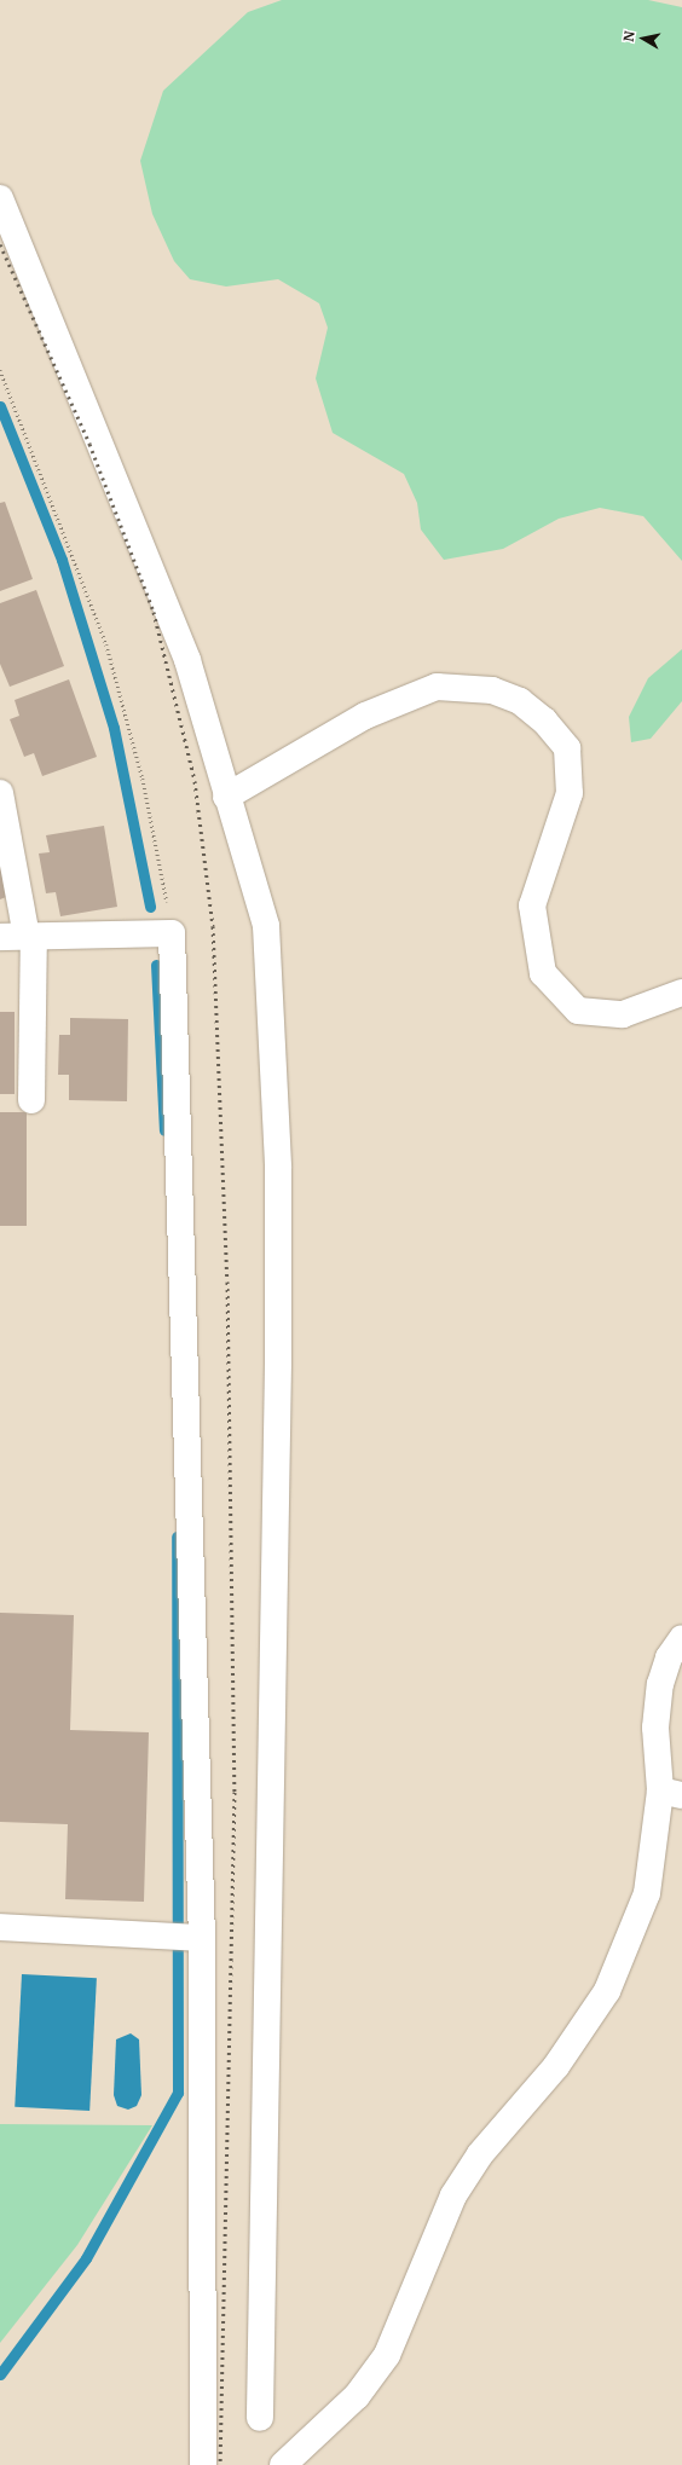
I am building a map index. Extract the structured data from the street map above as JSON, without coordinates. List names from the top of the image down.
{
  "north": "left"
}
